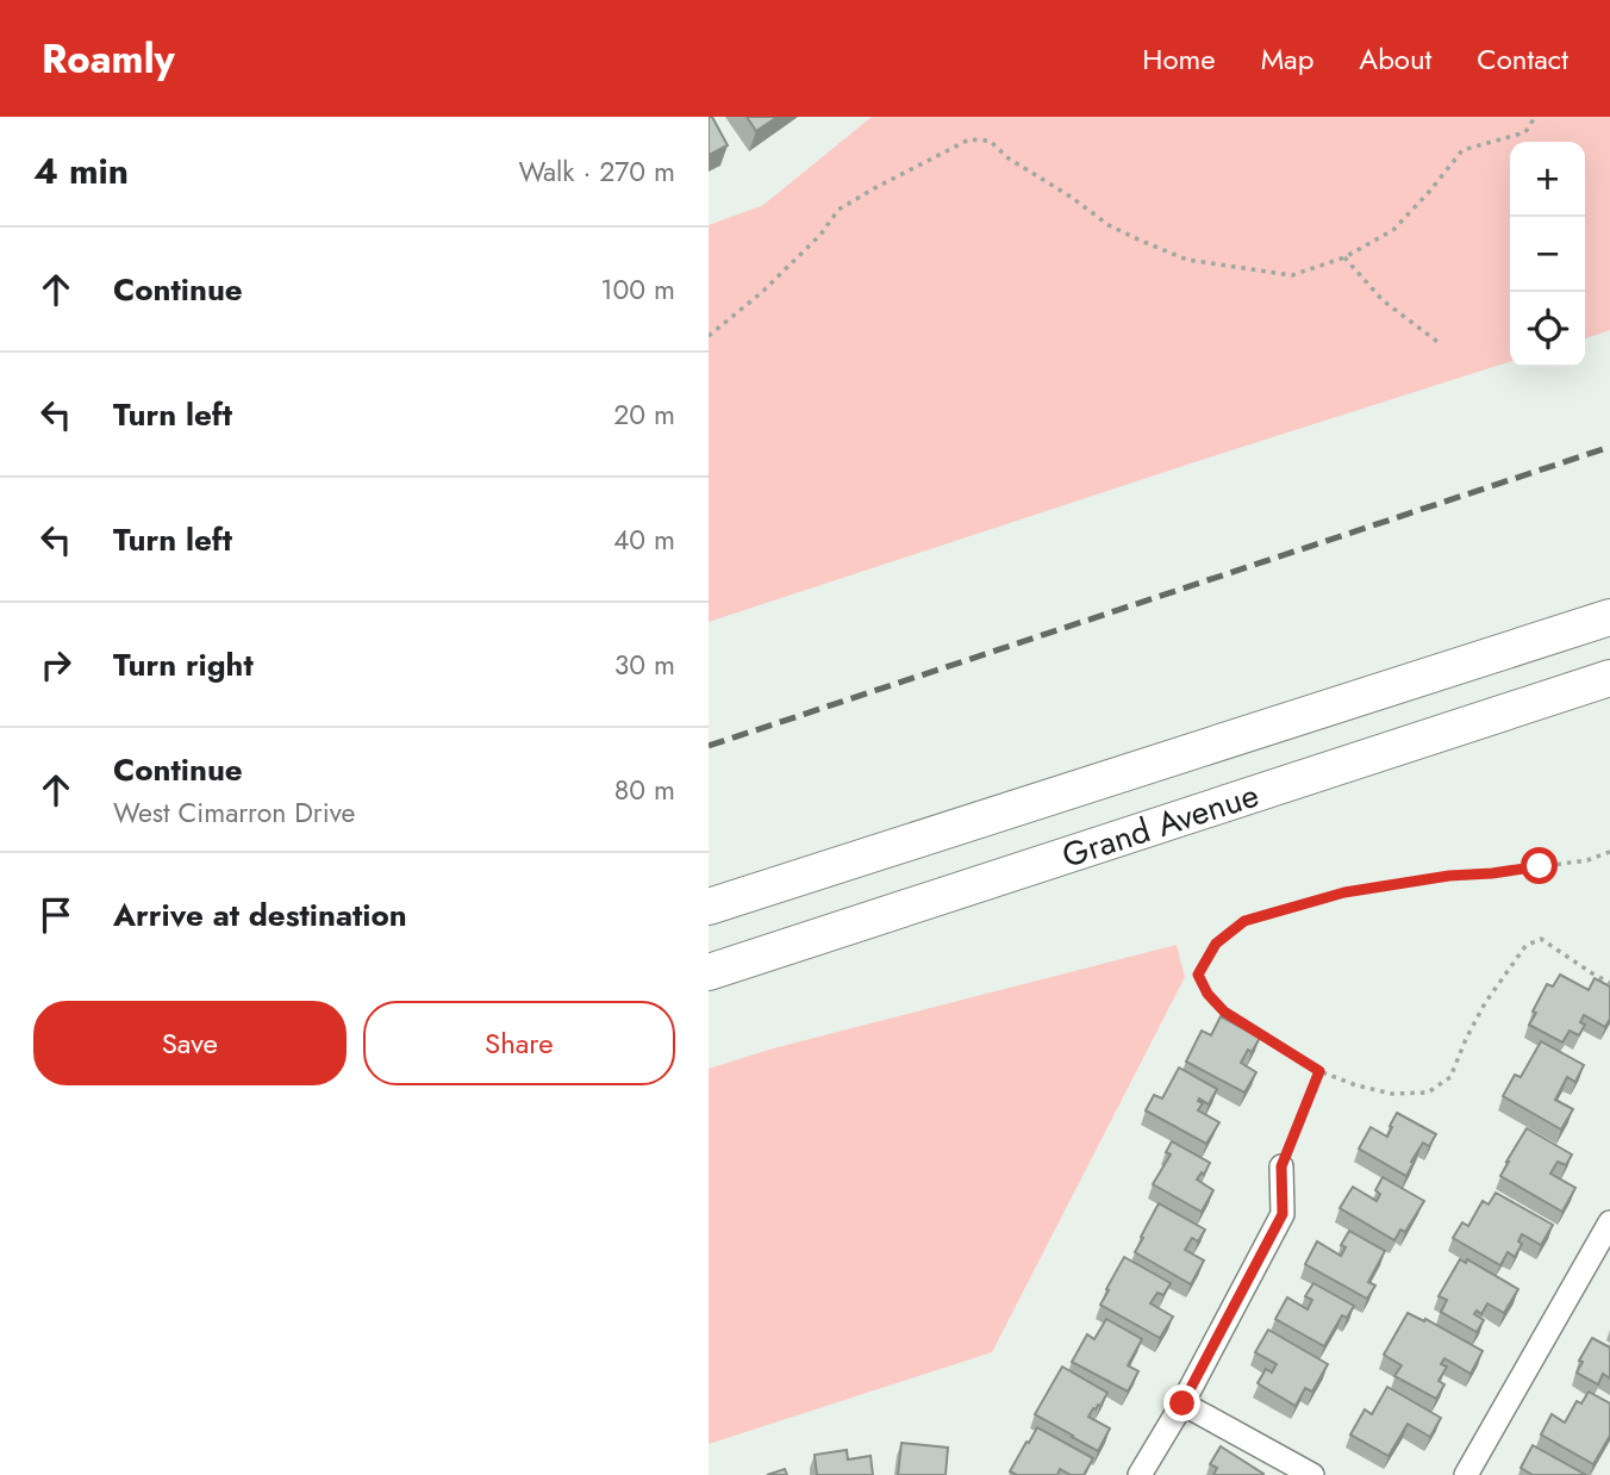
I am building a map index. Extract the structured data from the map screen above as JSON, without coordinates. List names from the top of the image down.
{
  "streets": {
    "highway": ["Grand Avenue"]
  },
  "page": {
    "header": "Roamly",
    "nav": [
      "Home",
      "Map",
      "About",
      "Contact"
    ],
    "heading": ["4 min", "Walk · 270 m"],
    "map_buttons": ["+", "−"],
    "list": [
      ["Continue", "100 m"],
      ["Turn left", "20 m"],
      ["Turn left", "40 m"],
      ["Turn right", "30 m"],
      ["Continue", "West Cimarron Drive", "80 m"],
      "Arrive at destination"
    ],
    "buttons": ["Save", "Share"]
  }
}
